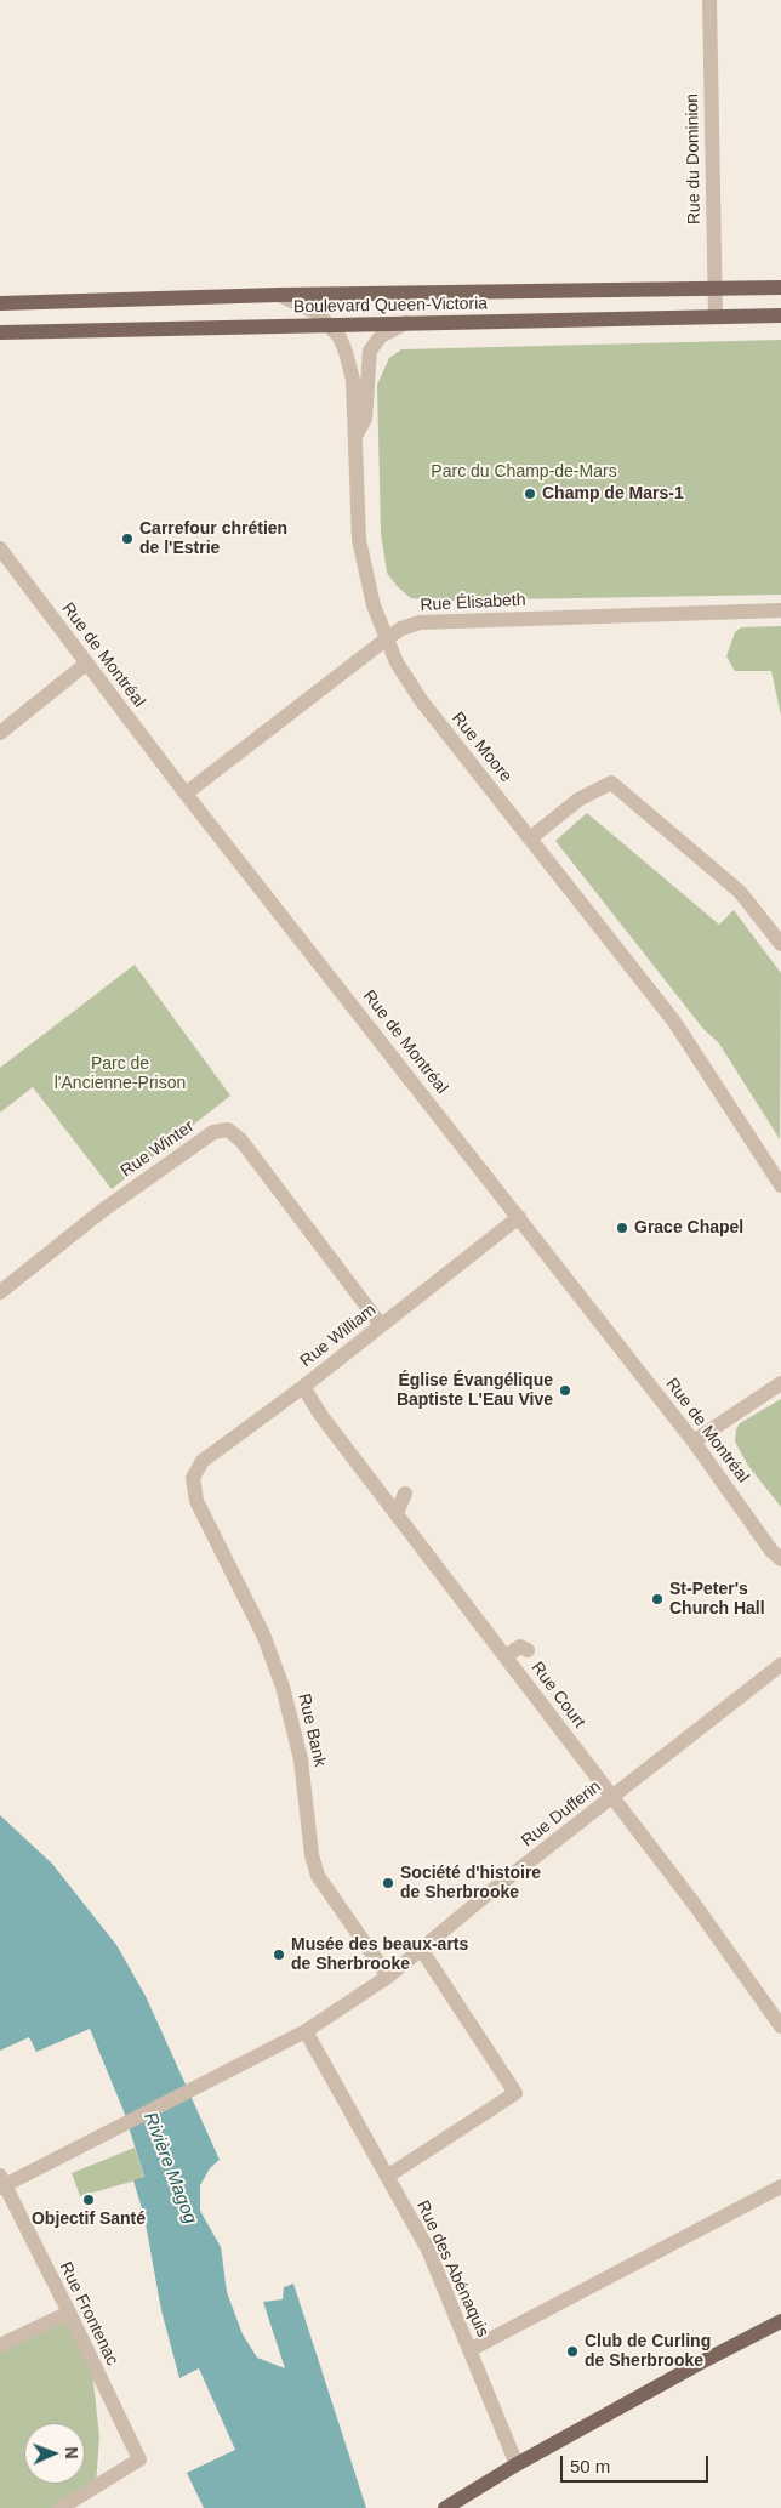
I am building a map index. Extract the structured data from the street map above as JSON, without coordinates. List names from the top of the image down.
{
  "streets": {
    "main road": ["Boulevard Queen-Victoria"],
    "street": [
      "Rue du Dominion",
      "Rue Élisabeth",
      "Rue de Montréal",
      "Rue Moore",
      "Rue Winter",
      "Rue William",
      "Rue Court",
      "Rue Bank",
      "Rue Dufferin",
      "Rue des Abénaquis",
      "Rue Frontenac"
    ]
  },
  "crossings": [
    ["Rue du Dominion", "Boulevard Queen-Victoria"],
    ["Boulevard Queen-Victoria", "Rue Moore"],
    ["Rue Élisabeth", "Rue de Montréal"],
    ["Rue Élisabeth", "Rue Moore"],
    ["Rue de Montréal", "Rue William"],
    ["Rue Winter", "Rue William"],
    ["Rue William", "Rue Court"],
    ["Rue William", "Rue Bank"],
    ["Rue Court", "Rue Dufferin"],
    ["Rue Bank", "Rue Dufferin"],
    ["Rue Dufferin", "Rue des Abénaquis"],
    ["Rue Dufferin", "Rue Frontenac"]
  ],
  "water": ["Rivière Magog"],
  "parks": ["Parc du Champ-de-Mars", "Parc de l'Ancienne-Prison"],
  "places": [
    "Champ de Mars-1",
    "Carrefour chrétien de l'Estrie",
    "Grace Chapel",
    "Église Évangélique Baptiste L'Eau Vive",
    "St-Peter's Church Hall",
    "Société d'histoire de Sherbrooke",
    "Musée des beaux-arts de Sherbrooke",
    "Objectif Santé",
    "Club de Curling de Sherbrooke"
  ],
  "scale_bar": "50 m",
  "north": "right"
}
